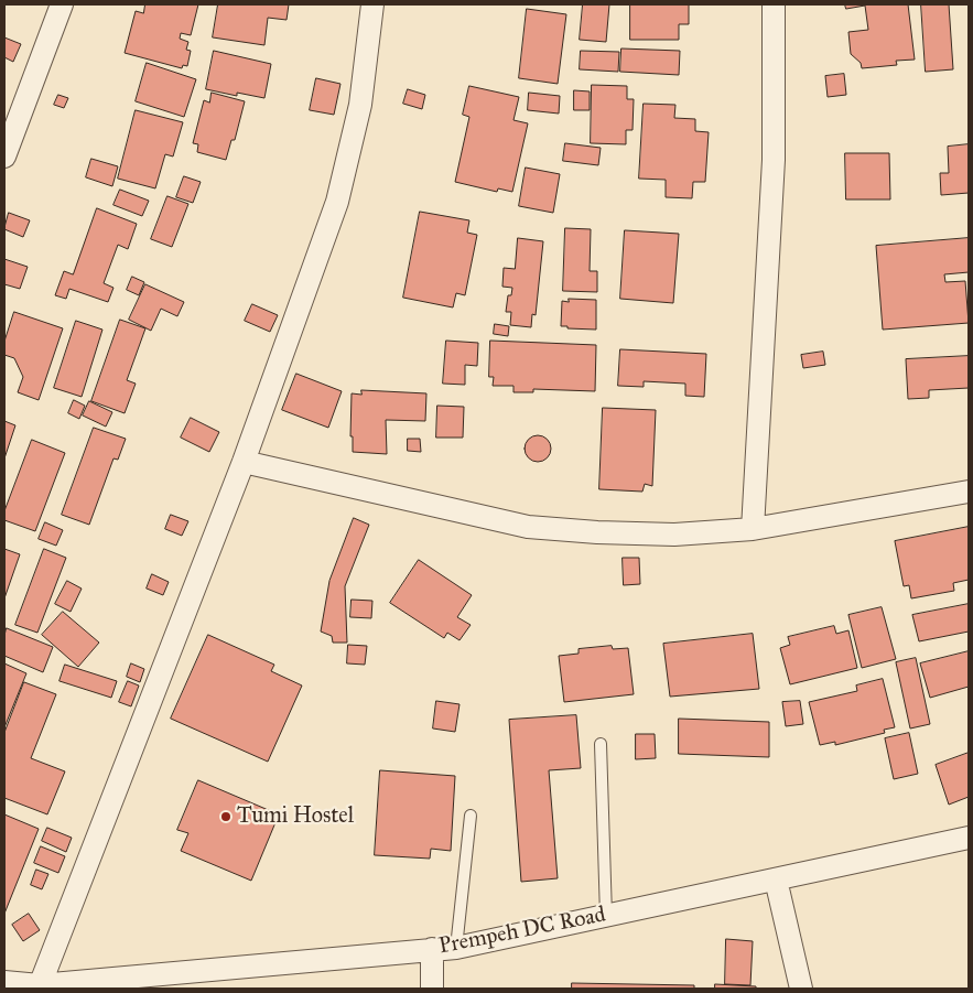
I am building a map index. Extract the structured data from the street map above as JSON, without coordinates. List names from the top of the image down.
{
  "streets": {
    "street": ["Prempeh DC Road"]
  },
  "places": ["Tumi Hostel"]
}
